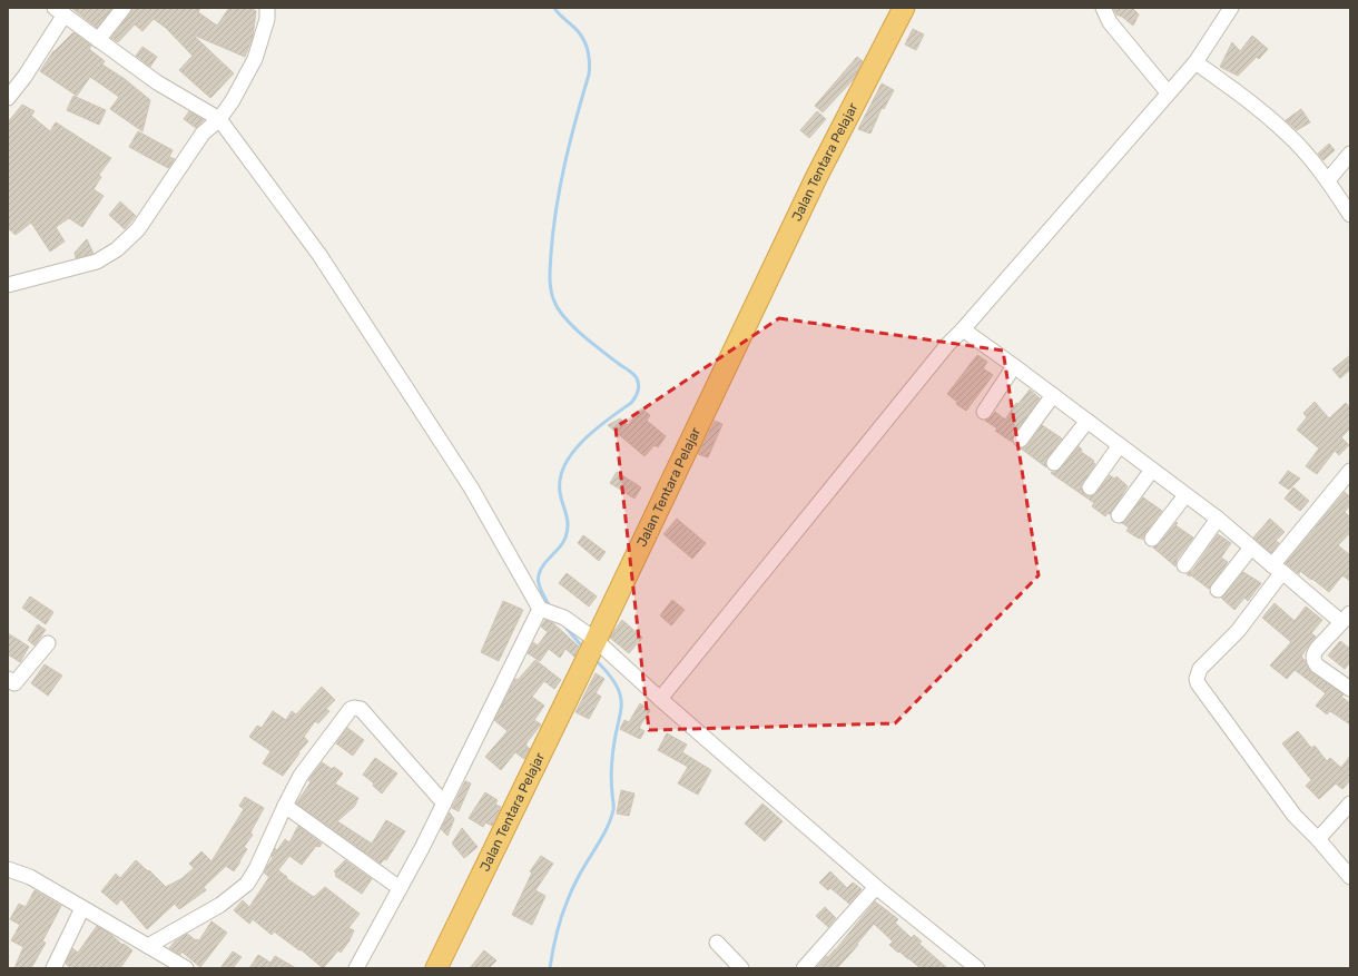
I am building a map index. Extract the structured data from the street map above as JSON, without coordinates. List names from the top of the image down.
{
  "streets": {
    "highway": ["Jalan Tentara Pelajar"]
  }
}
